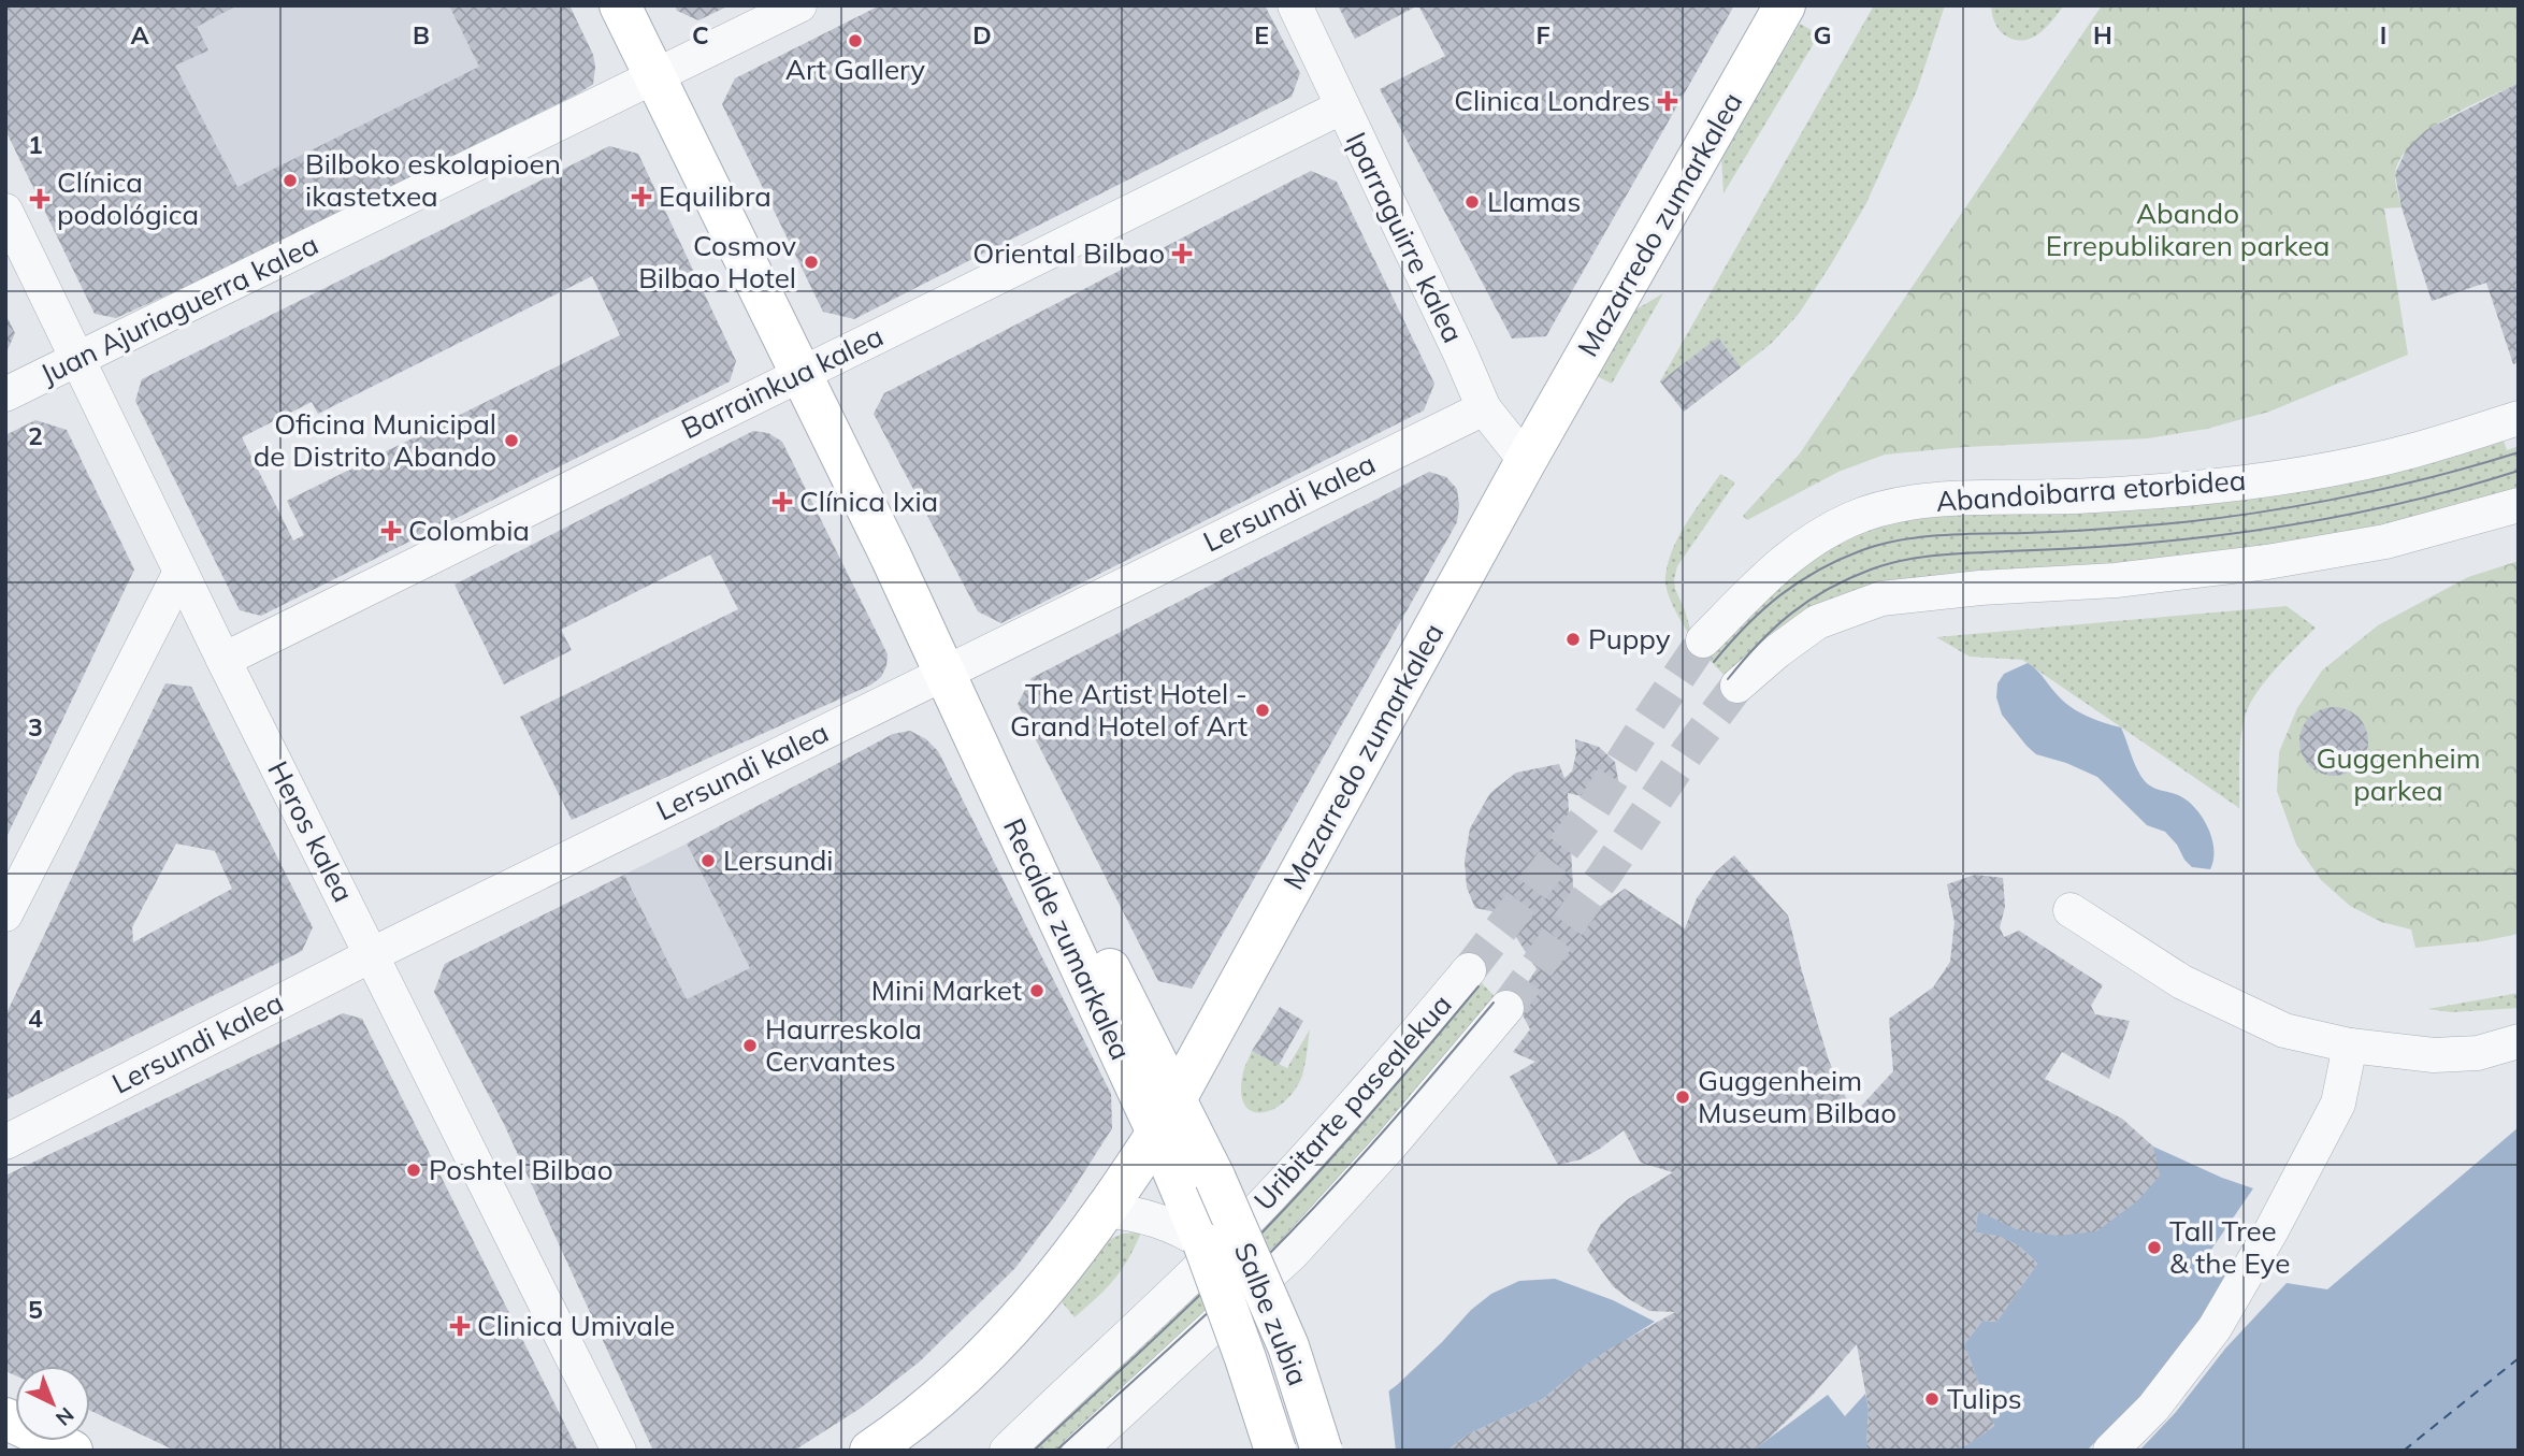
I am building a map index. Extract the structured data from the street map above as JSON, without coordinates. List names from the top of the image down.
{
  "streets": {
    "main road": ["Mazarredo zumarkalea", "Recalde zumarkalea", "Salbe zubia"],
    "street": [
      "Iparraguirre kalea",
      "Juan Ajuriaguerra kalea",
      "Barrainkua kalea",
      "Abandoibarra etorbidea",
      "Lersundi kalea",
      "Heros kalea",
      "Uribitarte pasealekua"
    ]
  },
  "crossings": [
    ["Mazarredo zumarkalea", "Iparraguirre kalea"],
    ["Mazarredo zumarkalea", "Recalde zumarkalea"],
    ["Iparraguirre kalea", "Barrainkua kalea"],
    ["Iparraguirre kalea", "Lersundi kalea"],
    ["Juan Ajuriaguerra kalea", "Heros kalea"],
    ["Juan Ajuriaguerra kalea", "Recalde zumarkalea"],
    ["Barrainkua kalea", "Heros kalea"],
    ["Barrainkua kalea", "Recalde zumarkalea"],
    ["Lersundi kalea", "Heros kalea"],
    ["Lersundi kalea", "Recalde zumarkalea"],
    ["Recalde zumarkalea", "Salbe zubia"]
  ],
  "parks": ["Abando Errepublikaren parkea", "Guggenheim parkea"],
  "places": {
    "other": [
      "Art Gallery",
      "Bilboko eskolapioen ikastetxea",
      "Llamas",
      "Cosmov Bilbao Hotel",
      "Oficina Municipal de Distrito Abando",
      "Puppy",
      "The Artist Hotel - Grand Hotel of Art",
      "Lersundi",
      "Mini Market",
      "Haurreskola Cervantes",
      "Guggenheim Museum Bilbao",
      "Poshtel Bilbao",
      "Tall Tree & the Eye",
      "Tulips"
    ],
    "health": [
      "Clinica Londres",
      "Equilibra",
      "Clínica podológica",
      "Oriental Bilbao",
      "Clínica Ixia",
      "Colombia",
      "Clinica Umivale"
    ]
  },
  "north": "bottom right",
  "grid": {
    "columns": [
      "A",
      "B",
      "C",
      "D",
      "E",
      "F",
      "G",
      "H",
      "I"
    ],
    "rows": [
      "1",
      "2",
      "3",
      "4",
      "5"
    ]
  }
}
